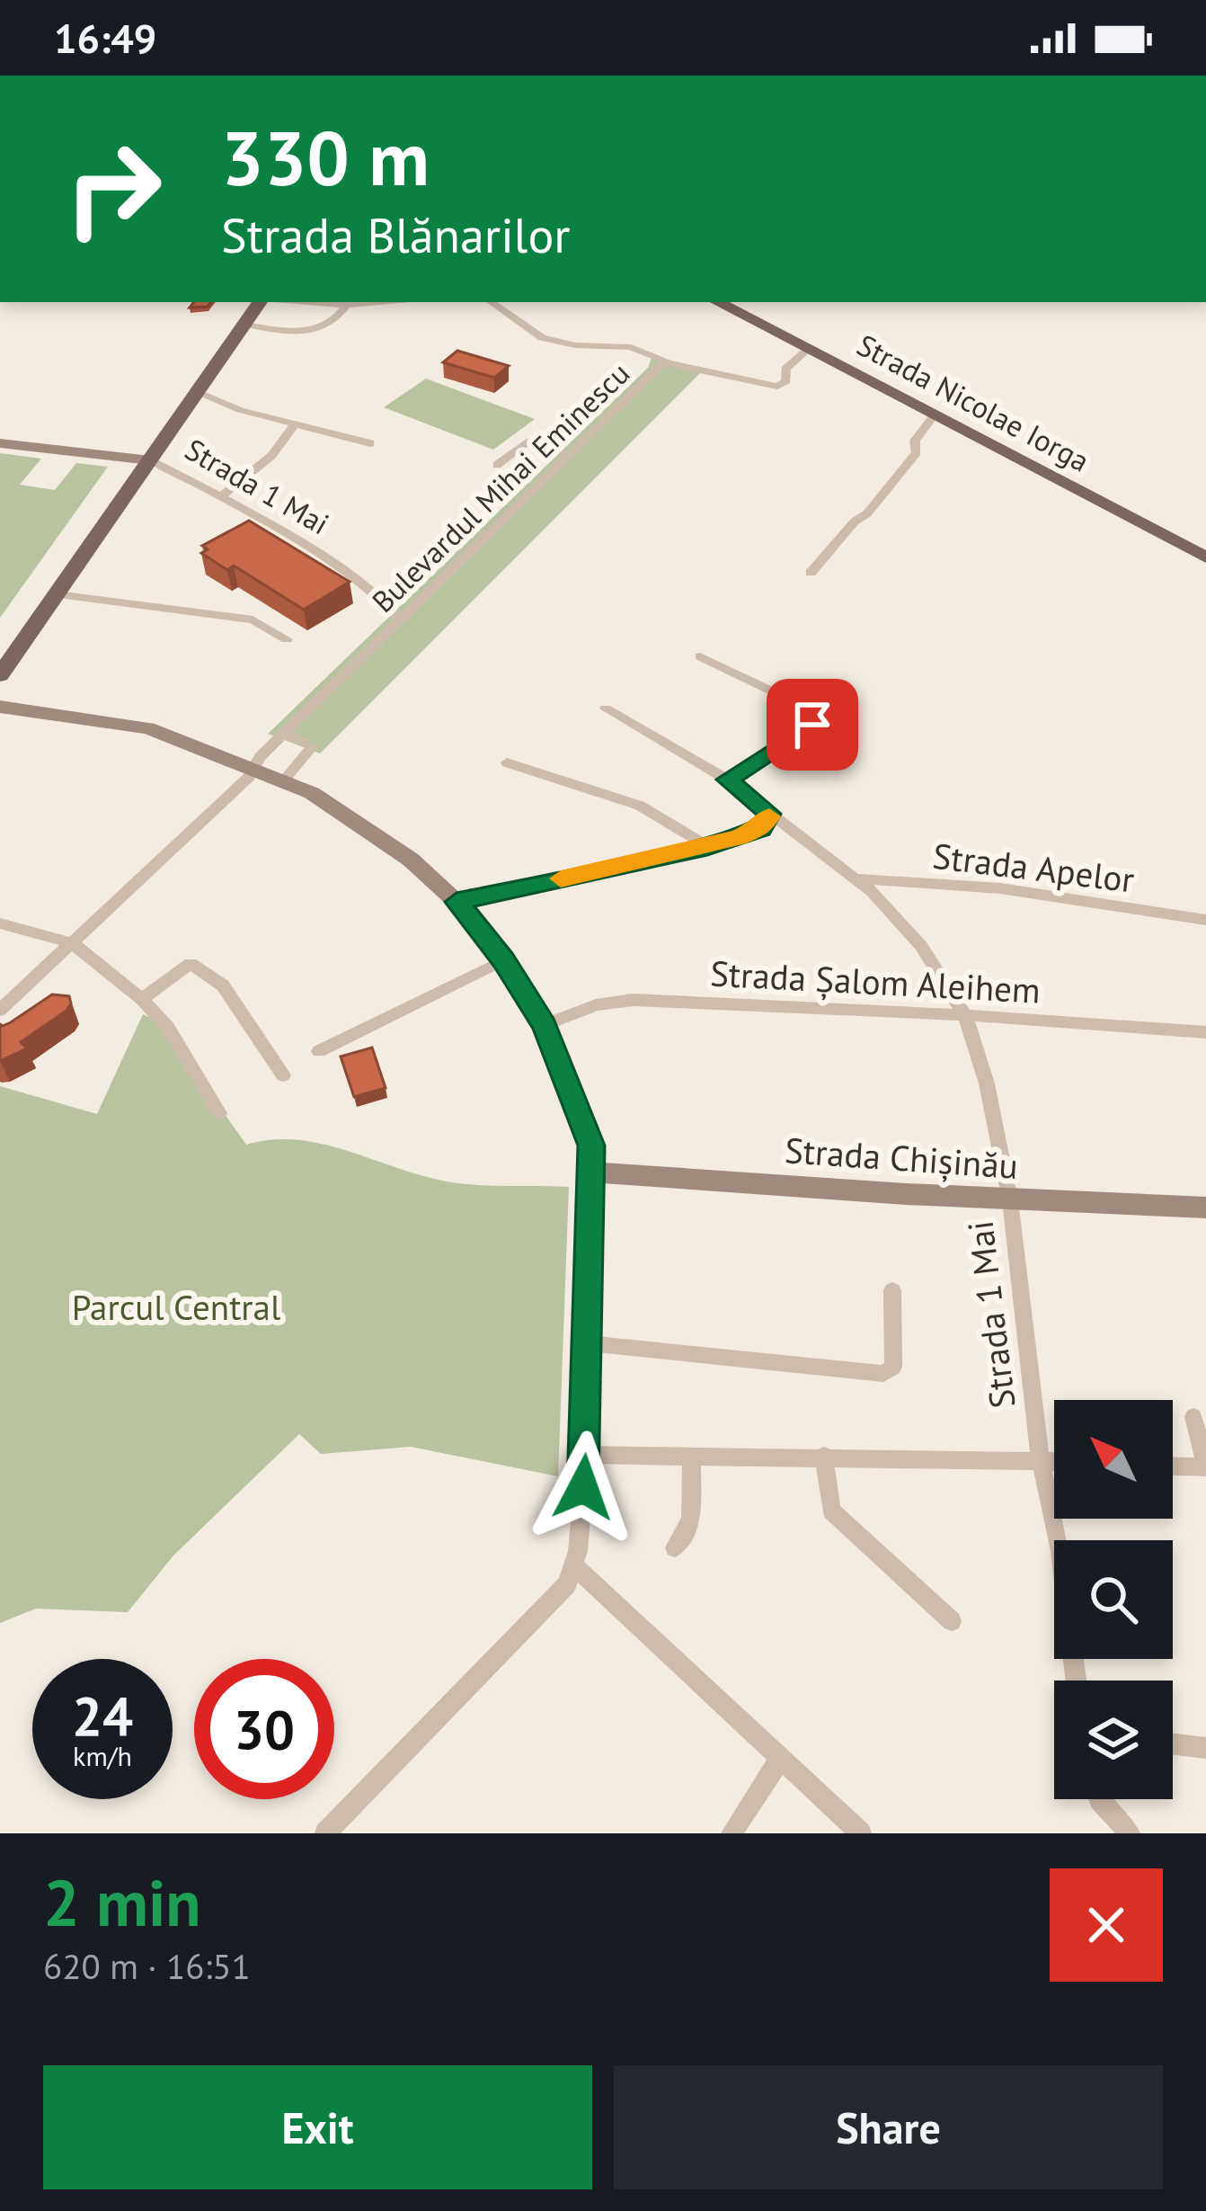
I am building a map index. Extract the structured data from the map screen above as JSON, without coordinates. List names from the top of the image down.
{
  "streets": {
    "main road": ["Strada Nicolae Iorga"],
    "street": [
      "Strada 1 Mai",
      "Bulevardul Mihai Eminescu",
      "Strada Apelor",
      "Strada Șalom Aleihem",
      "Strada Chișinău"
    ]
  },
  "crossings": [
    ["Strada Nicolae Iorga", "Bulevardul Mihai Eminescu"],
    ["Strada 1 Mai", "Bulevardul Mihai Eminescu"],
    ["Strada 1 Mai", "Strada Apelor"],
    ["Strada 1 Mai", "Strada Șalom Aleihem"],
    ["Strada 1 Mai", "Strada Chișinău"]
  ],
  "parks": ["Parcul Central"],
  "north": "top left",
  "page": {
    "status": "16:49",
    "turn": ["330 m", "Strada Blănarilor"],
    "speed": "24 km/h",
    "limit": "30",
    "heading": ["2 min", "620 m · 16:51"],
    "buttons": ["Exit", "Share"]
  }
}
